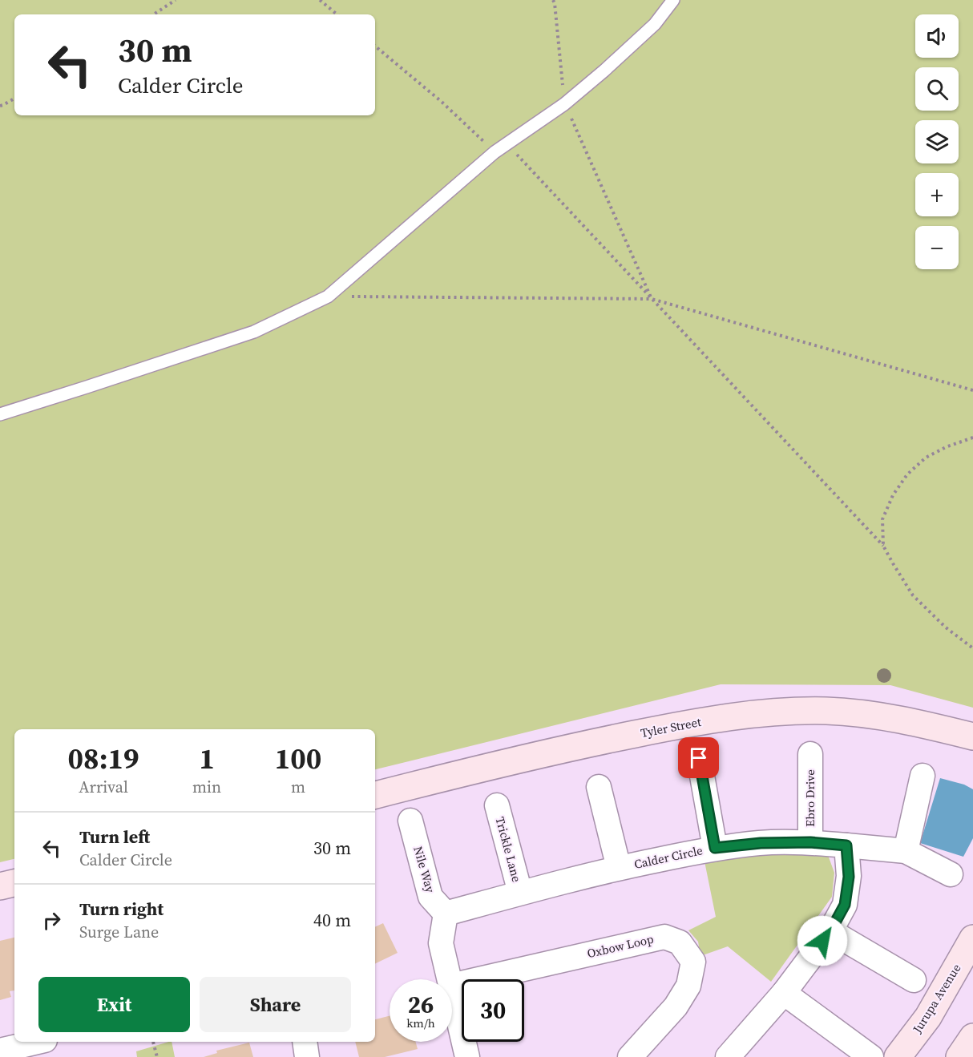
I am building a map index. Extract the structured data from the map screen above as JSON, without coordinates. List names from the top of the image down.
{
  "streets": {
    "main road": ["Tyler Street", "Jurupa Avenue"],
    "street": [
      "Ebro Drive",
      "Trickle Lane",
      "Calder Circle",
      "Nile Way",
      "Oxbow Loop"
    ]
  },
  "crossings": [
    ["Ebro Drive", "Calder Circle"],
    ["Trickle Lane", "Calder Circle"],
    ["Calder Circle", "Nile Way"]
  ],
  "page": {
    "map_buttons": ["+", "−"],
    "turn": ["30 m", "Calder Circle"],
    "eta": [
      "08:19",
      "Arrival",
      "1",
      "min",
      "100",
      "m"
    ],
    "list": [
      {
        "name": "Turn left",
        "note": "Calder Circle",
        "value": "30 m"
      },
      {
        "name": "Turn right",
        "note": "Surge Lane",
        "value": "40 m"
      }
    ],
    "buttons": ["Exit", "Share"],
    "speed": "26 km/h",
    "limit": "30"
  }
}
